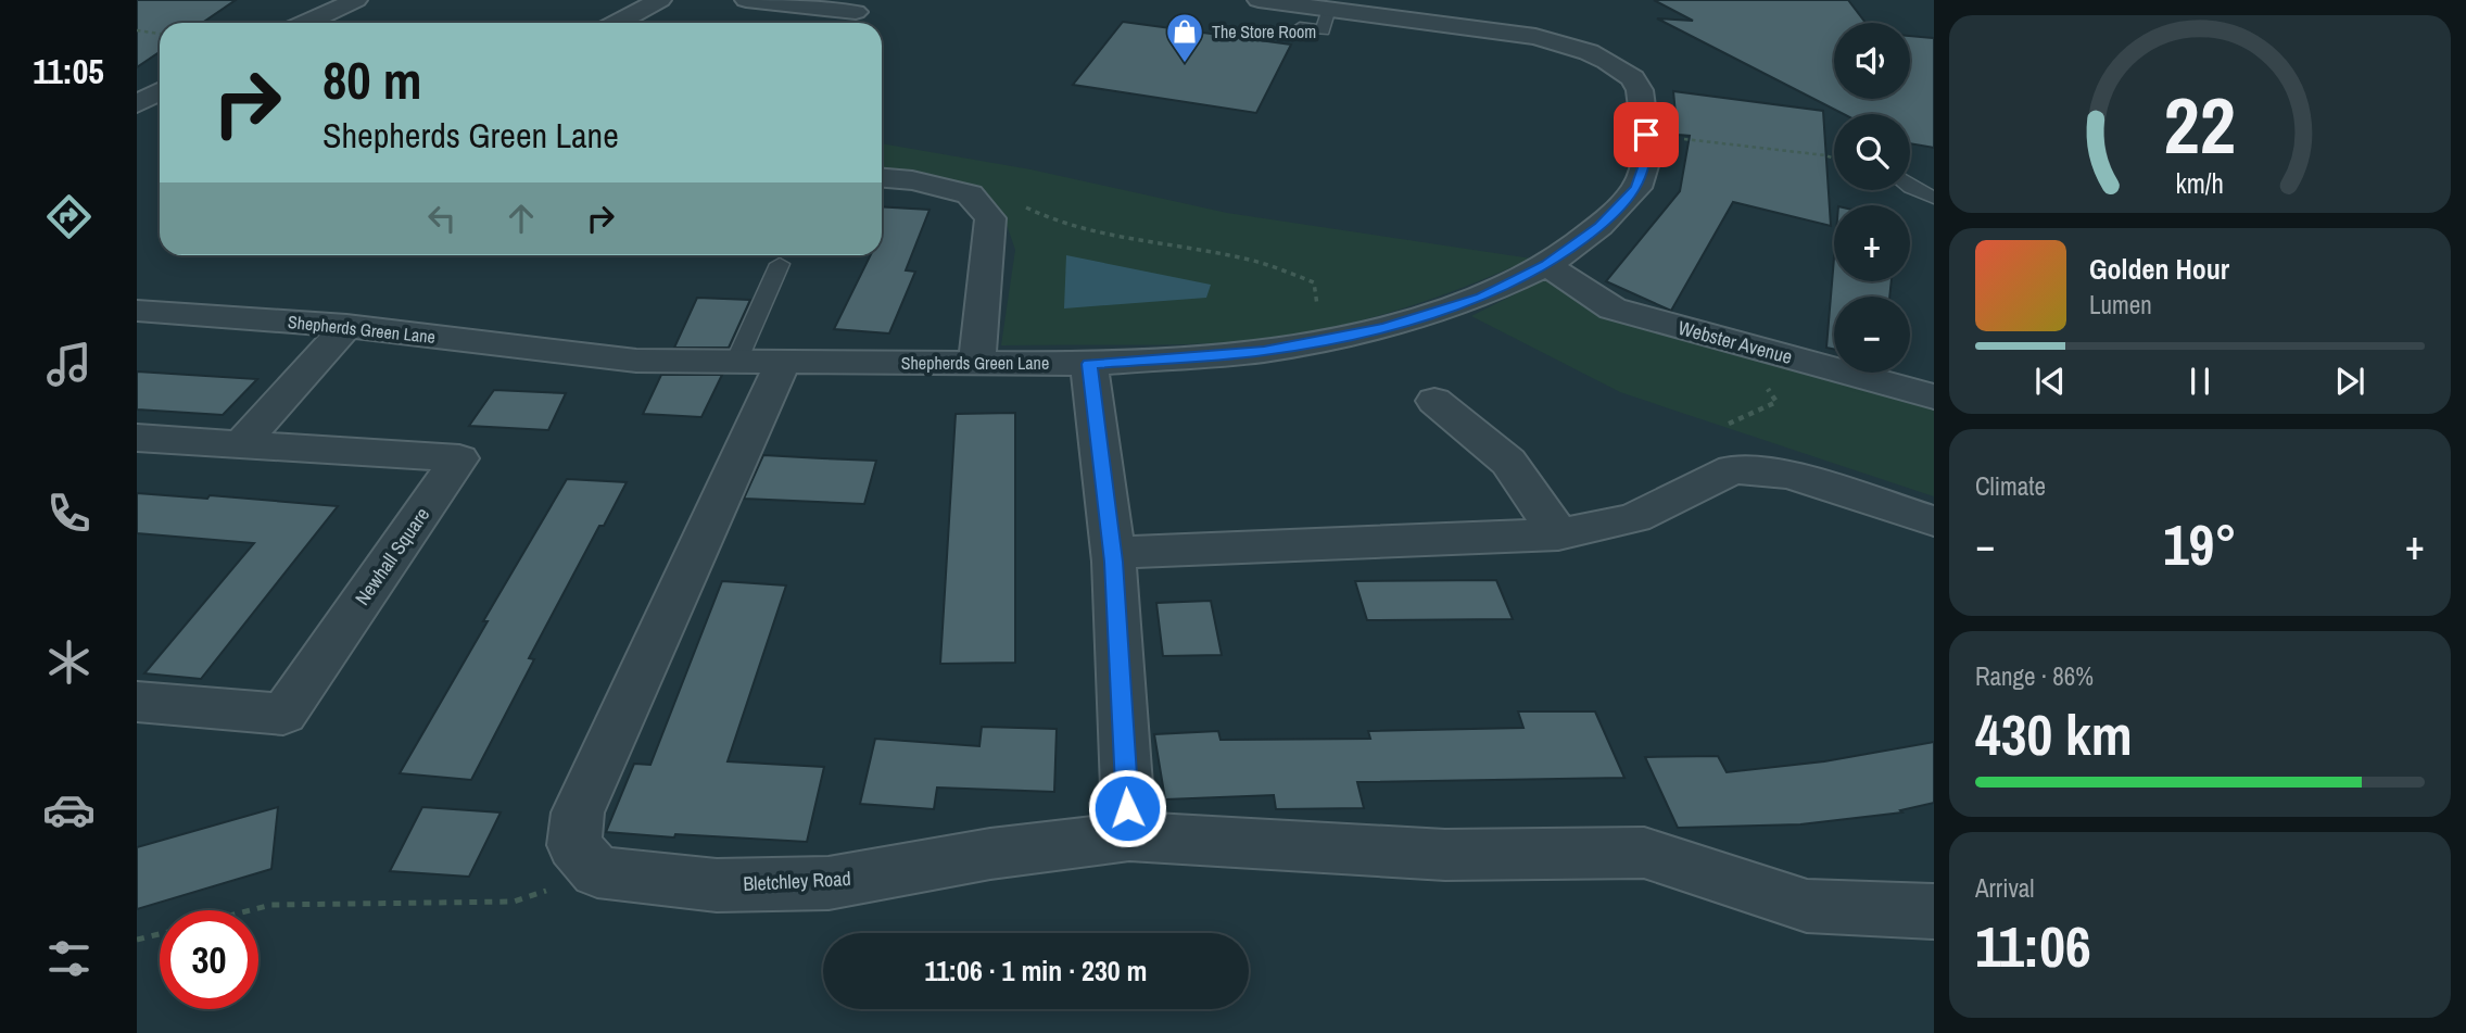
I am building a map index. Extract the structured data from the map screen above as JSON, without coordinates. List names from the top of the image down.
{
  "streets": {
    "street": [
      "Shepherds Green Lane",
      "Webster Avenue",
      "Newhall Square",
      "Bletchley Road"
    ]
  },
  "crossings": [
    ["Shepherds Green Lane", "Webster Avenue"]
  ],
  "places": {
    "shop": ["The Store Room"]
  },
  "page": {
    "tabs": "11:05",
    "map_buttons": ["+", "−"],
    "turn": ["80 m", "Shepherds Green Lane"],
    "song": ["Golden Hour", "Lumen"],
    "tile": [
      "Climate",
      ["Range · 86%", "430 km"],
      ["Arrival", "11:06"]
    ],
    "heat": ["−", "19°", "+"],
    "limit": "30",
    "trip": "11:06 · 1 min · 230 m",
    "gauge": ["22", "km/h"]
  }
}
